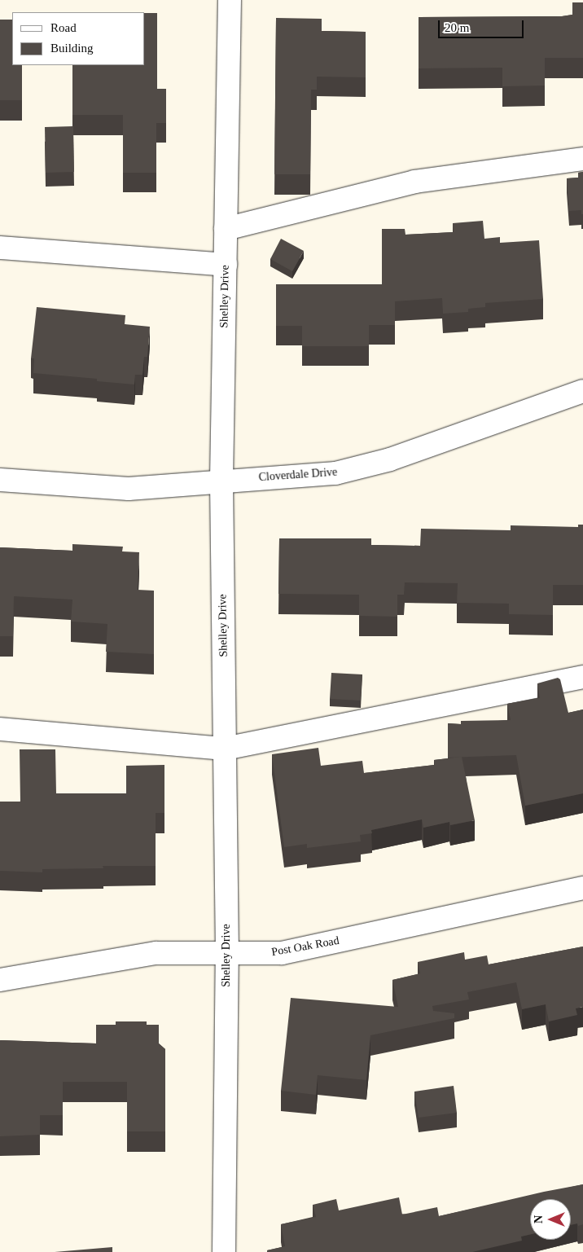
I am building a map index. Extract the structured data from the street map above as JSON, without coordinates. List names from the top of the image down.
{
  "streets": {
    "street": ["Shelley Drive", "Cloverdale Drive", "Post Oak Road"]
  },
  "crossings": [
    ["Shelley Drive", "Cloverdale Drive"],
    ["Shelley Drive", "Post Oak Road"]
  ],
  "legend": ["Road", "Building"],
  "scale_bar": "20 m",
  "north": "left"
}
